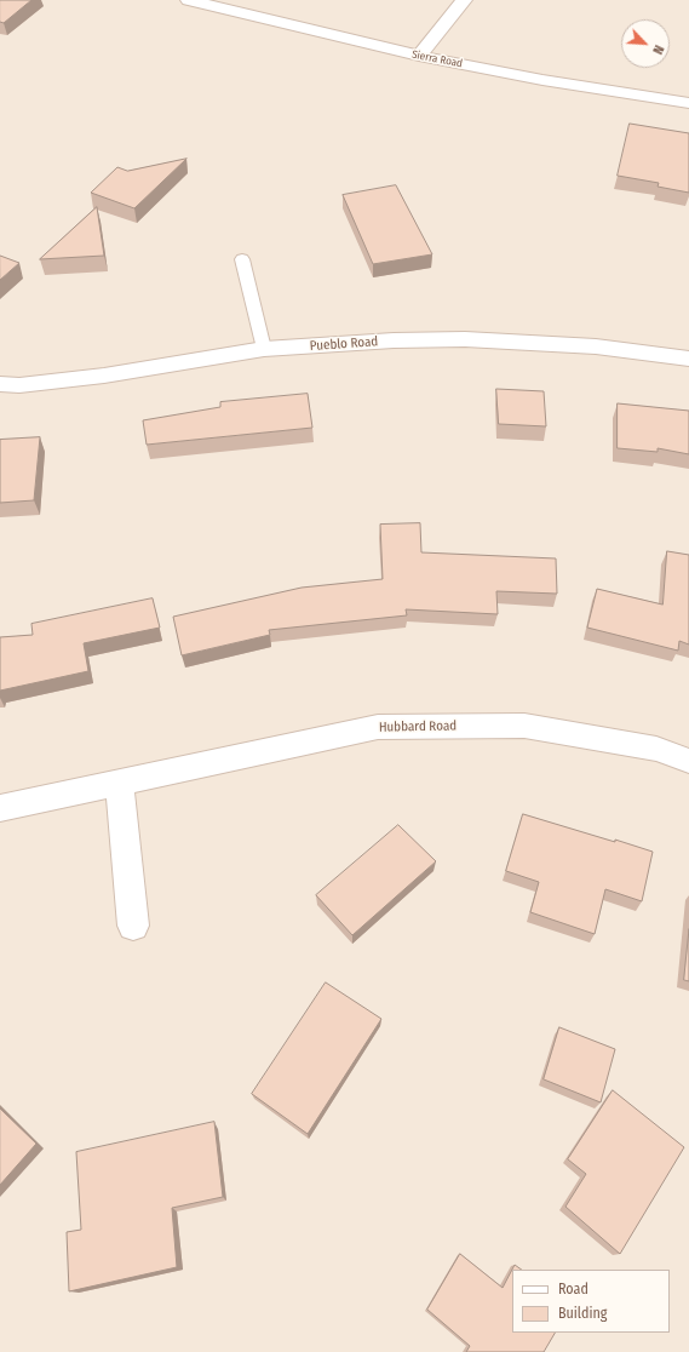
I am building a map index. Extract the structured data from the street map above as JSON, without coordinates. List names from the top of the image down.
{
  "streets": {
    "street": ["Sierra Road", "Pueblo Road", "Hubbard Road"]
  },
  "legend": ["Road", "Building"],
  "north": "bottom right"
}
